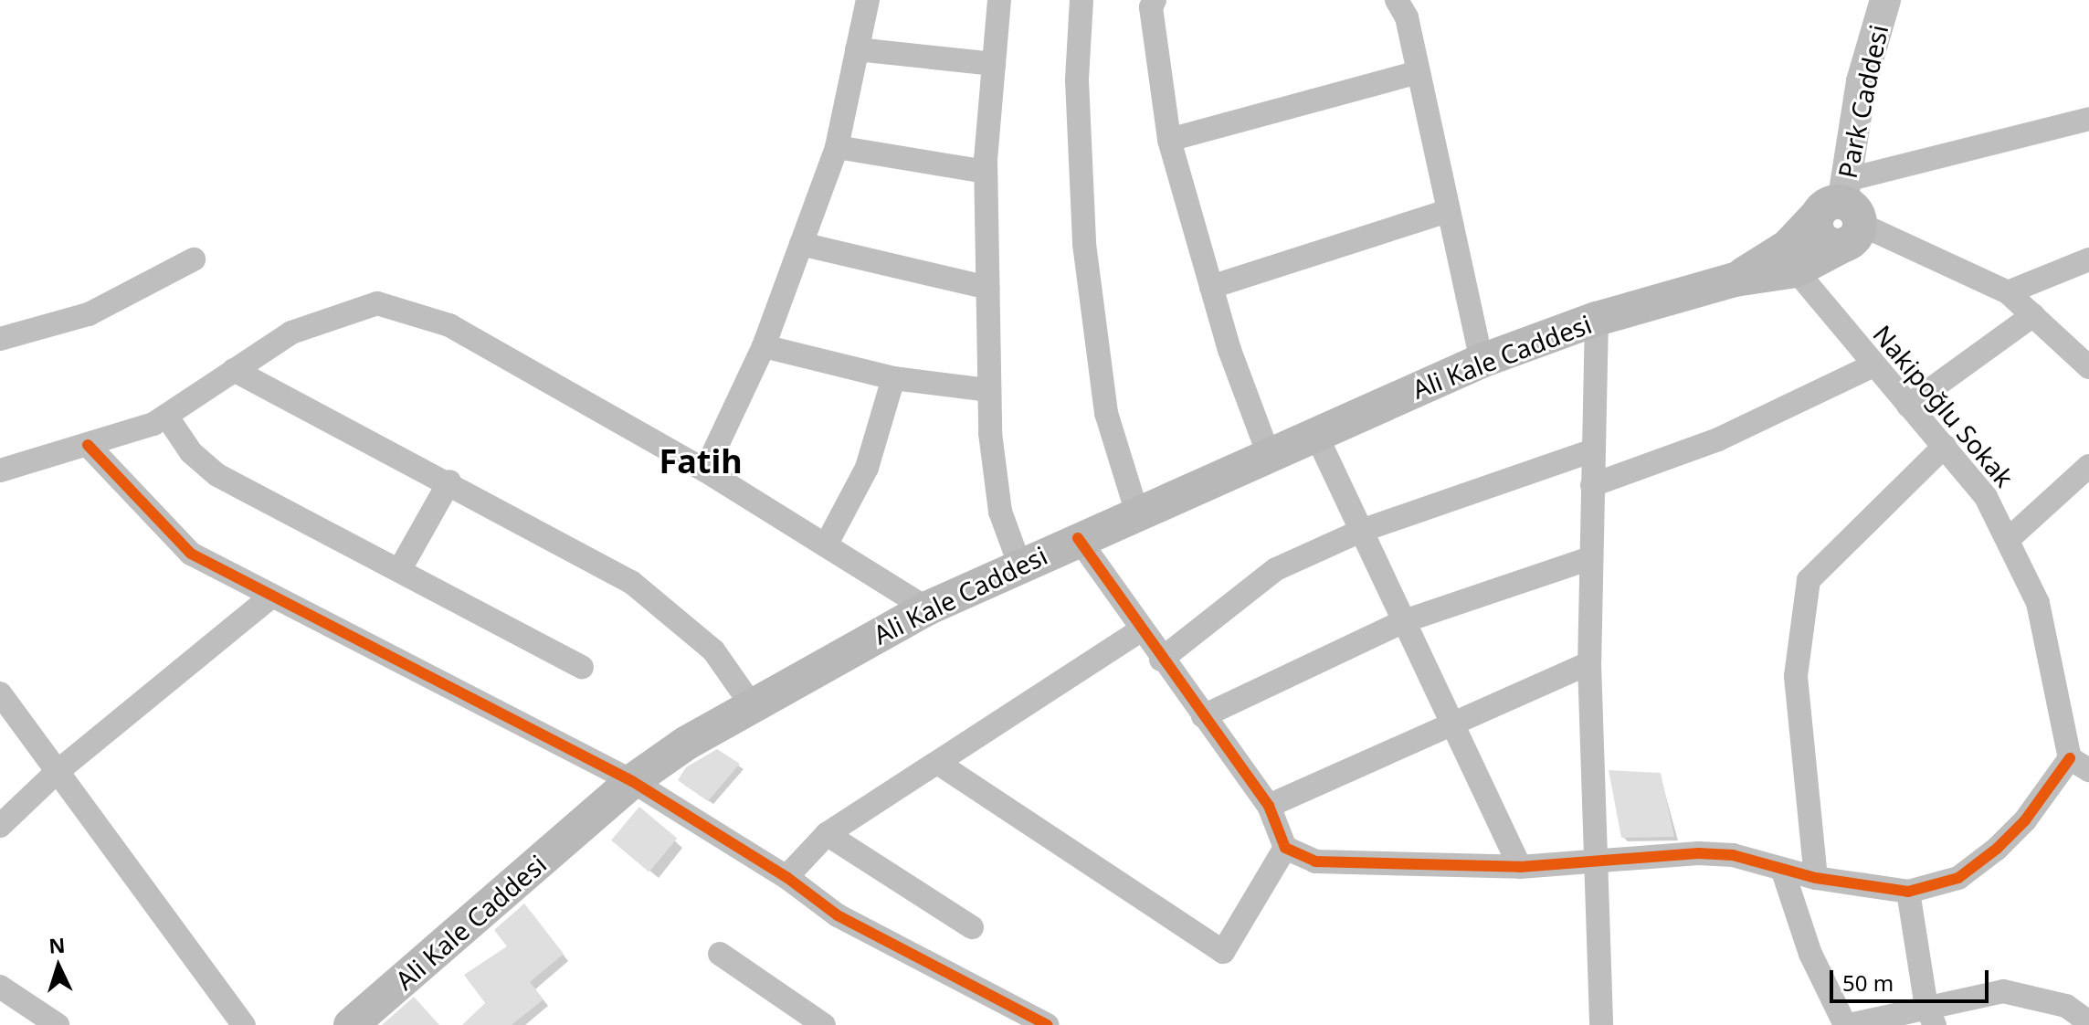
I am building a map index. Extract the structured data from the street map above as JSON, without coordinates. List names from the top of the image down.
{
  "streets": {
    "main road": ["Ali Kale Caddesi"],
    "street": ["Park Caddesi", "Nakipoğlu Sokak"]
  },
  "crossings": [
    ["Park Caddesi", "Ali Kale Caddesi"],
    ["Ali Kale Caddesi", "Nakipoğlu Sokak"]
  ],
  "districts": ["Fatih"],
  "scale_bar": "50 m",
  "north": "top"
}
